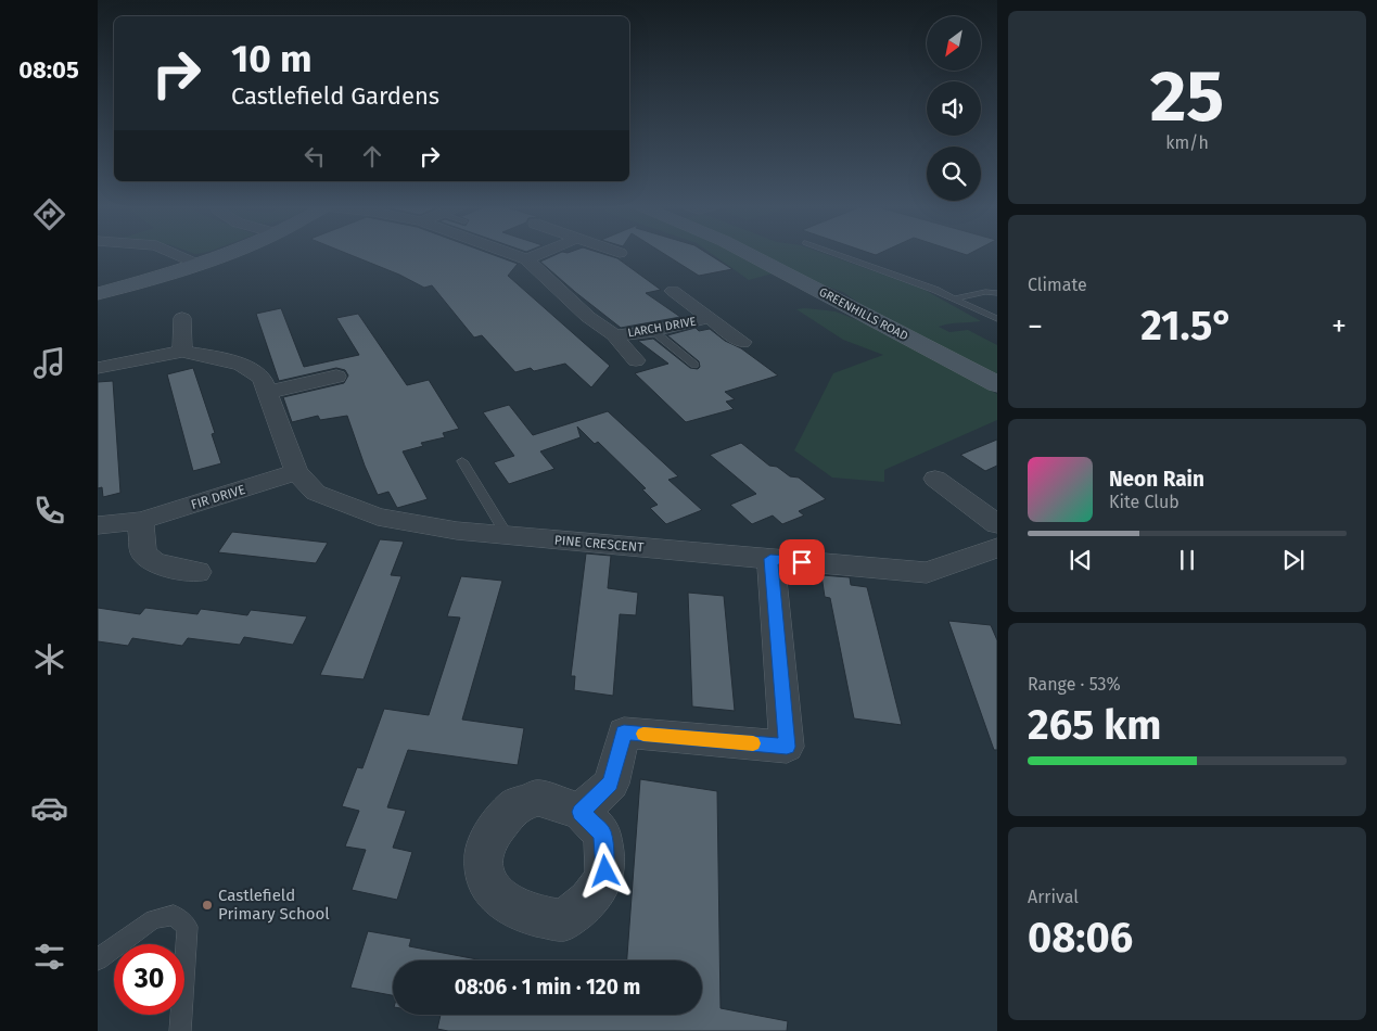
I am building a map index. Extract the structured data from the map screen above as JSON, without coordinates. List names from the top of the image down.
{
  "streets": {
    "street": [
      "GREENHILLS ROAD",
      "LARCH DRIVE",
      "FIR DRIVE",
      "PINE CRESCENT"
    ]
  },
  "crossings": [
    ["FIR DRIVE", "PINE CRESCENT"]
  ],
  "places": ["Castlefield Primary School"],
  "north": "bottom left",
  "page": {
    "tabs": "08:05",
    "tile": [
      ["25", "km/h"],
      "Climate",
      ["Range · 53%", "265 km"],
      ["Arrival", "08:06"]
    ],
    "turn": ["10 m", "Castlefield Gardens"],
    "heat": ["−", "21.5°", "+"],
    "song": ["Neon Rain", "Kite Club"],
    "limit": "30",
    "trip": "08:06 · 1 min · 120 m"
  }
}
